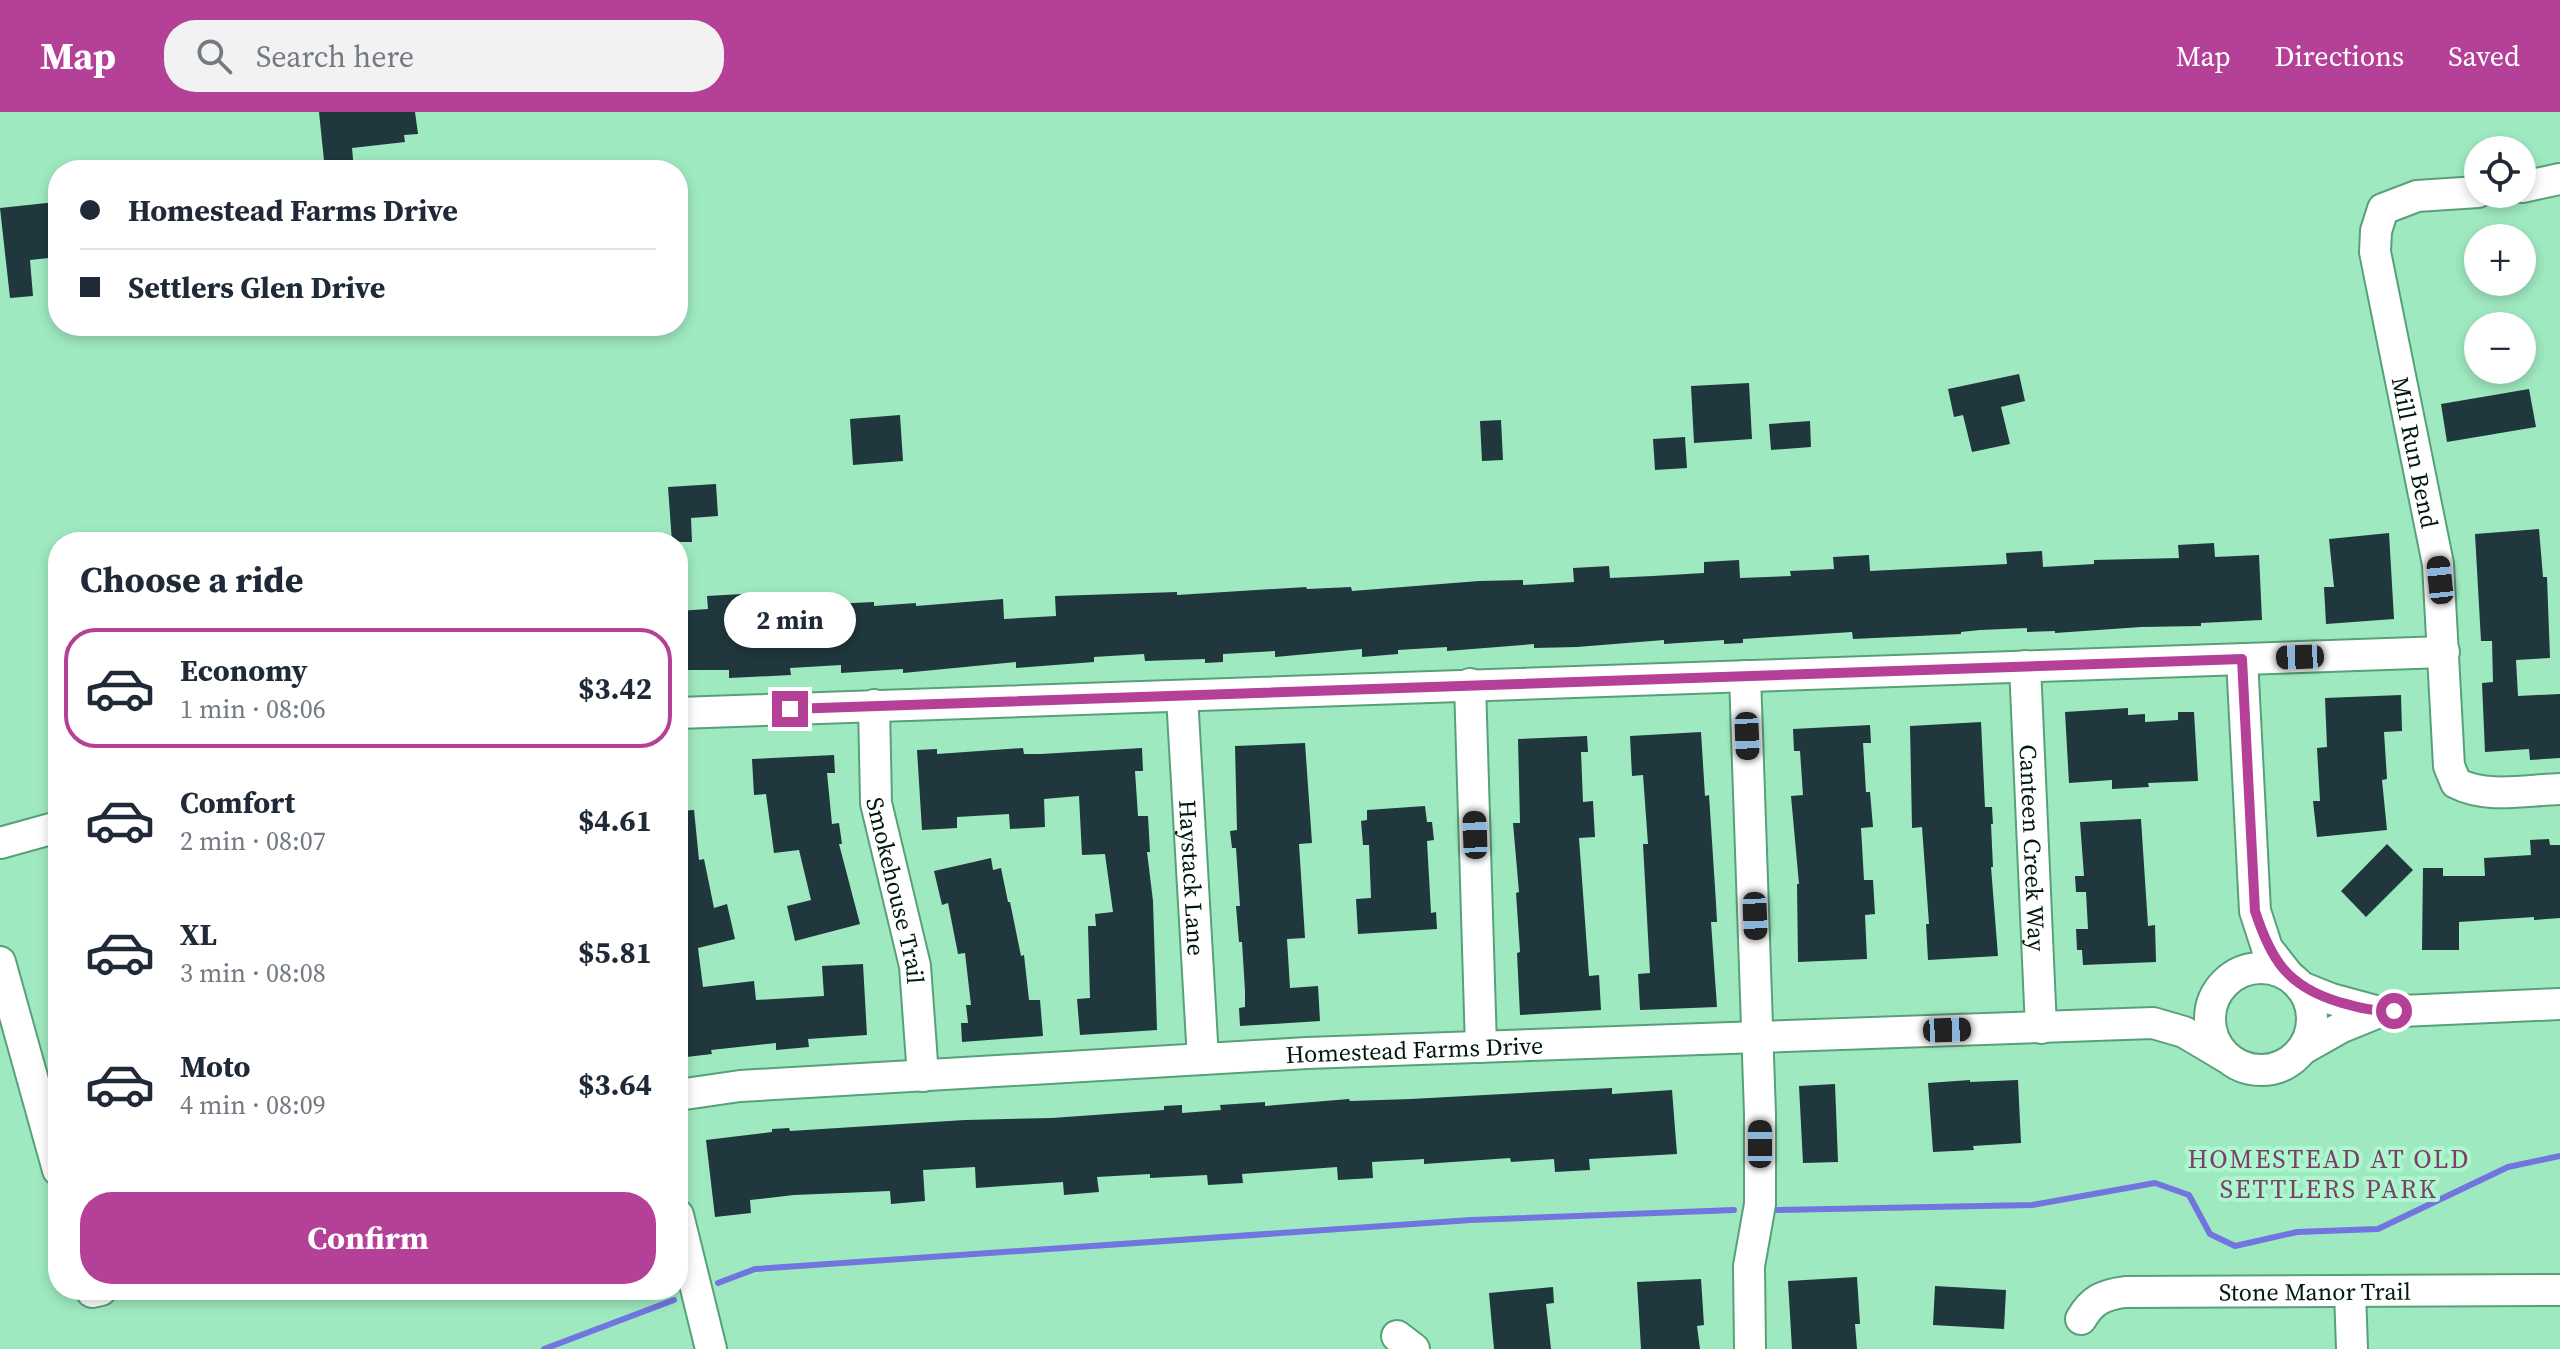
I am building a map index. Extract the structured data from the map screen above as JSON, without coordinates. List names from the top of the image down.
{
  "streets": {
    "street": [
      "Mill Run Bend",
      "Canteen Creek Way",
      "Haystack Lane",
      "Smokehouse Trail",
      "Homestead Farms Drive",
      "Stone Manor Trail"
    ]
  },
  "crossings": [
    ["Canteen Creek Way", "Homestead Farms Drive"],
    ["Haystack Lane", "Homestead Farms Drive"],
    ["Smokehouse Trail", "Homestead Farms Drive"]
  ],
  "districts": ["HOMESTEAD AT OLD SETTLERS PARK"],
  "page": {
    "header": "Map",
    "search": "Search here",
    "nav": ["Map", "Directions", "Saved"],
    "map_buttons": ["+", "−"],
    "banner": ["Homestead Farms Drive", "Settlers Glen Drive"],
    "heading": "Choose a ride",
    "bubble": "2 min",
    "list": [
      {
        "name": "Economy",
        "note": "1 min · 08:06",
        "value": "$3.42"
      },
      {
        "name": "Comfort",
        "note": "2 min · 08:07",
        "value": "$4.61"
      },
      {
        "name": "XL",
        "note": "3 min · 08:08",
        "value": "$5.81"
      },
      {
        "name": "Moto",
        "note": "4 min · 08:09",
        "value": "$3.64"
      }
    ],
    "buttons": "Confirm"
  }
}
